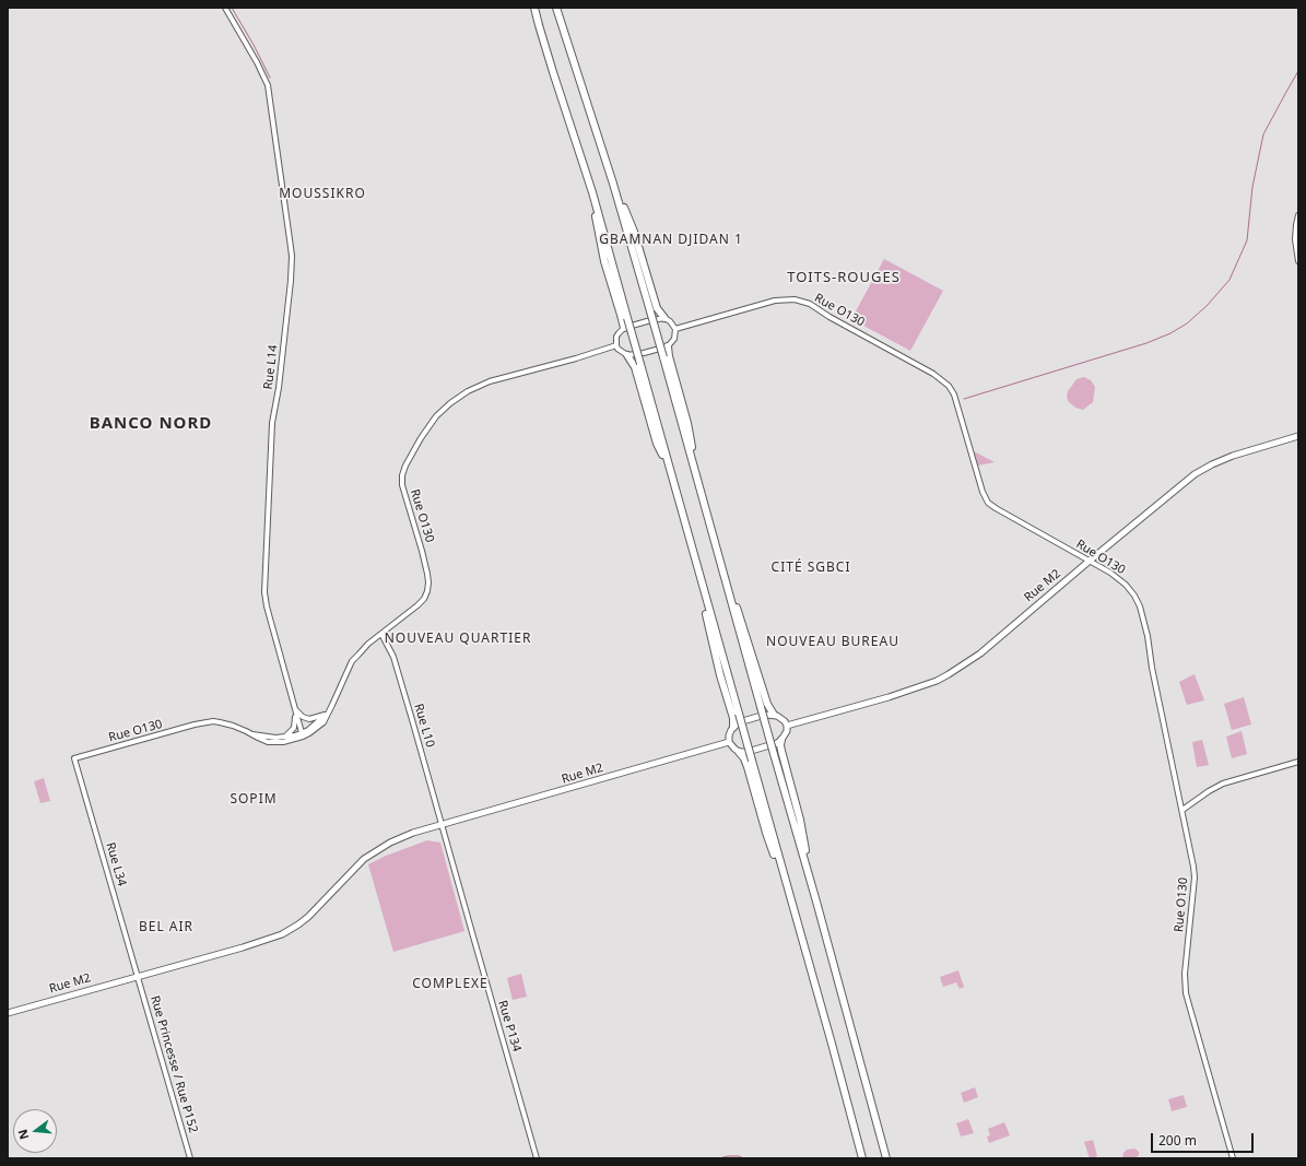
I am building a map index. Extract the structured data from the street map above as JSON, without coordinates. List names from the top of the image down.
{
  "streets": {
    "main road": ["Rue M2"],
    "street": [
      "Rue O130",
      "Rue L14",
      "Rue L10",
      "Rue L34",
      "Rue P134",
      "Rue Princesse / Rue P152"
    ]
  },
  "crossings": [
    ["Rue O130", "Rue L14"],
    ["Rue O130", "Rue M2"],
    ["Rue O130", "Rue L10"],
    ["Rue O130", "Rue L34"],
    ["Rue M2", "Rue L10"],
    ["Rue M2", "Rue L34"],
    ["Rue M2", "Rue P134"],
    ["Rue M2", "Rue Princesse / Rue P152"],
    ["Rue L10", "Rue P134"],
    ["Rue L34", "Rue Princesse / Rue P152"]
  ],
  "districts": [
    "MOUSSIKRO",
    "GBAMNAN DJIDAN 1",
    "TOITS-ROUGES",
    "BANCO NORD",
    "CITÉ SGBCI",
    "NOUVEAU QUARTIER",
    "NOUVEAU BUREAU",
    "SOPIM",
    "BEL AIR",
    "COMPLEXE"
  ],
  "scale_bar": "200 m",
  "north": "left"
}
